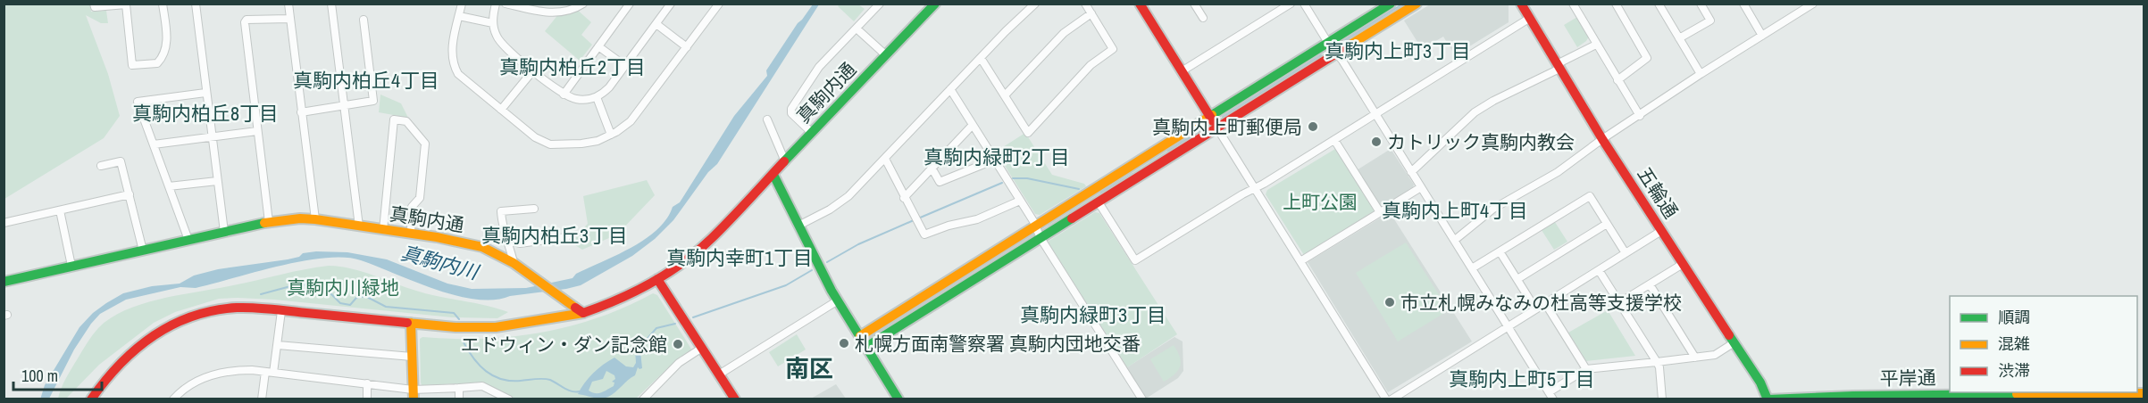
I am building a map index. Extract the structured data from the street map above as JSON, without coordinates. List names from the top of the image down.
{
  "streets": {
    "main road": ["真駒内通", "五輪通", "平岸通"]
  },
  "crossings": [
    ["五輪通", "平岸通"]
  ],
  "districts": [
    "真駒内上町3丁目",
    "真駒内柏丘2丁目",
    "真駒内柏丘4丁目",
    "真駒内柏丘8丁目",
    "真駒内緑町2丁目",
    "真駒内上町4丁目",
    "真駒内柏丘3丁目",
    "真駒内幸町1丁目",
    "真駒内緑町3丁目",
    "南区",
    "真駒内上町5丁目"
  ],
  "water": ["真駒内川"],
  "parks": ["上町公園", "真駒内川緑地"],
  "places": [
    "真駒内上町郵便局",
    "カトリック真駒内教会",
    "市立札幌みなみの杜高等支援学校",
    "札幌方面南警察署 真駒内団地交番",
    "エドウィン・ダン記念館"
  ],
  "legend": ["順調", "混雑", "渋滞"],
  "scale_bar": "100 m"
}
